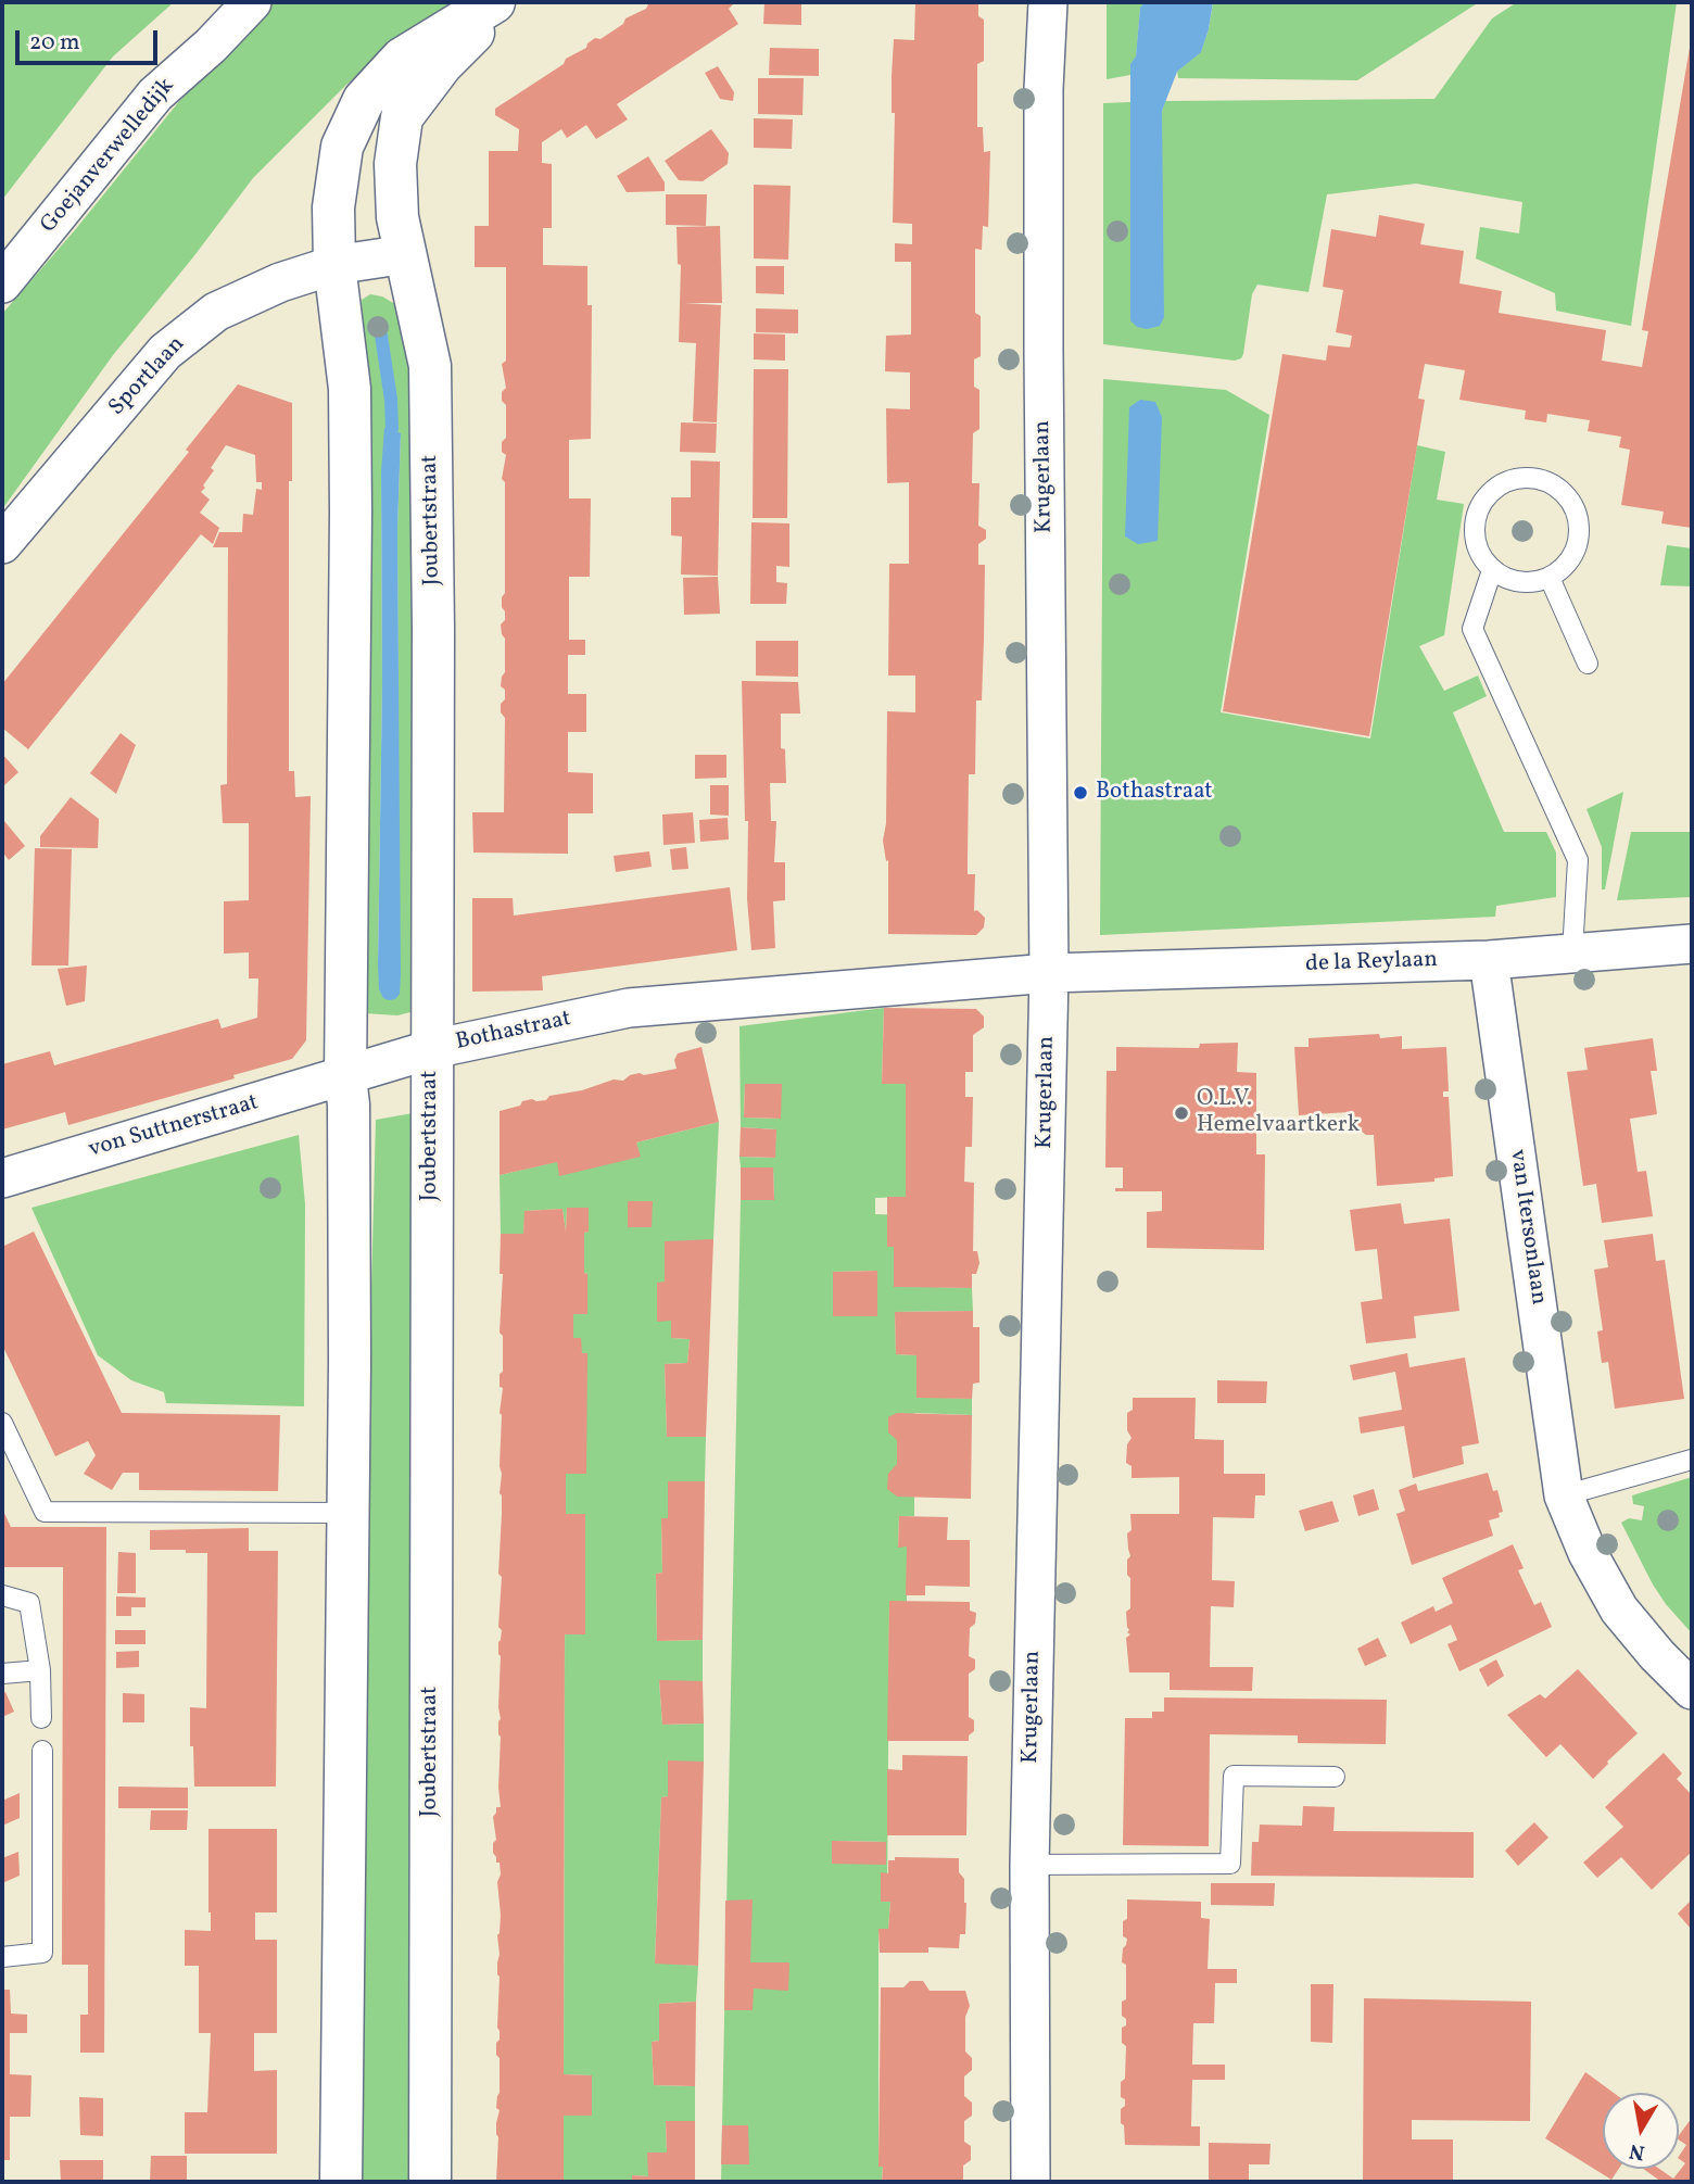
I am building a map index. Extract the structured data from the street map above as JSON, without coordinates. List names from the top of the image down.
{
  "streets": {
    "main road": ["Joubertstraat"],
    "street": [
      "Goejanverwelledijk",
      "Sportlaan",
      "Krugerlaan",
      "de la Reylaan",
      "Bothastraat",
      "von Suttnerstraat",
      "van Itersonlaan"
    ]
  },
  "crossings": [
    ["Sportlaan", "Joubertstraat"],
    ["Krugerlaan", "de la Reylaan"],
    ["Krugerlaan", "Bothastraat"],
    ["Joubertstraat", "Bothastraat"],
    ["de la Reylaan", "Bothastraat"],
    ["de la Reylaan", "van Itersonlaan"],
    ["Bothastraat", "von Suttnerstraat"]
  ],
  "places": ["Bothastraat", "O.L.V. Hemelvaartkerk"],
  "scale_bar": "20 m",
  "north": "bottom"
}
